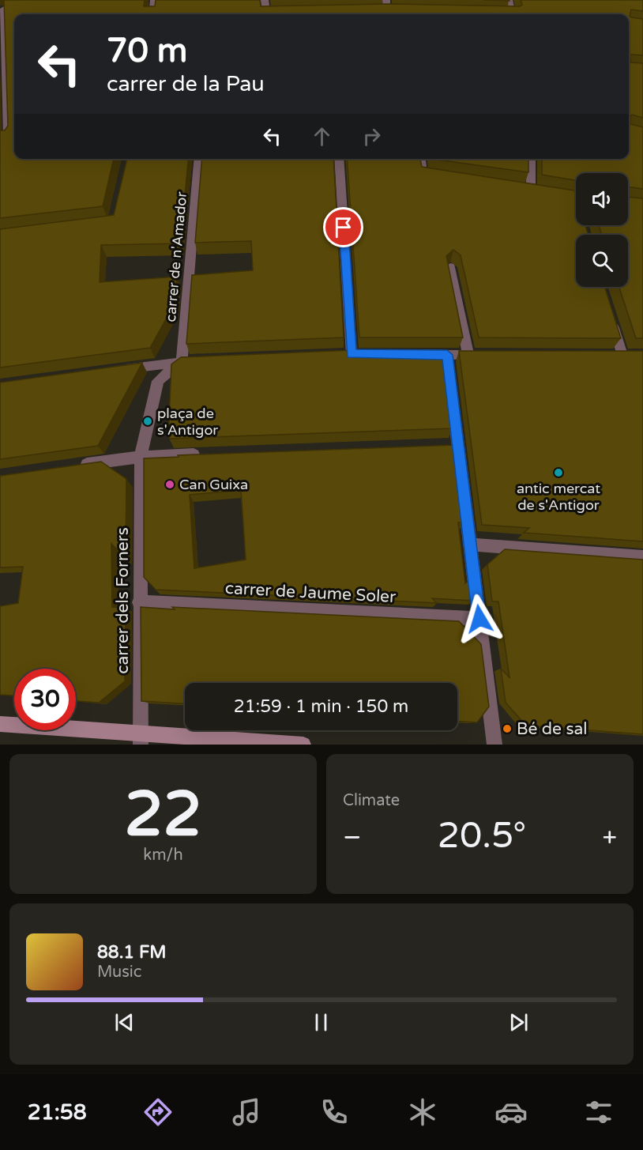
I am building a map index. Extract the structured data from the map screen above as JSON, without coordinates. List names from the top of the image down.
{
  "streets": {
    "street": ["carrer de n'Amador", "carrer de Jaume Soler", "carrer dels Forners"]
  },
  "crossings": [
    ["carrer de Jaume Soler", "carrer dels Forners"]
  ],
  "places": [
    "plaça de s'Antigor",
    "antic mercat de s'Antigor",
    "Can Guixa",
    "Bé de sal"
  ],
  "page": {
    "turn": ["70 m", "carrer de la Pau"],
    "limit": "30",
    "trip": "21:59 · 1 min · 150 m",
    "tile": [
      ["22", "km/h"],
      "Climate"
    ],
    "heat": ["−", "20.5°", "+"],
    "song": ["88.1 FM", "Music"],
    "tabs": "21:58"
  }
}
